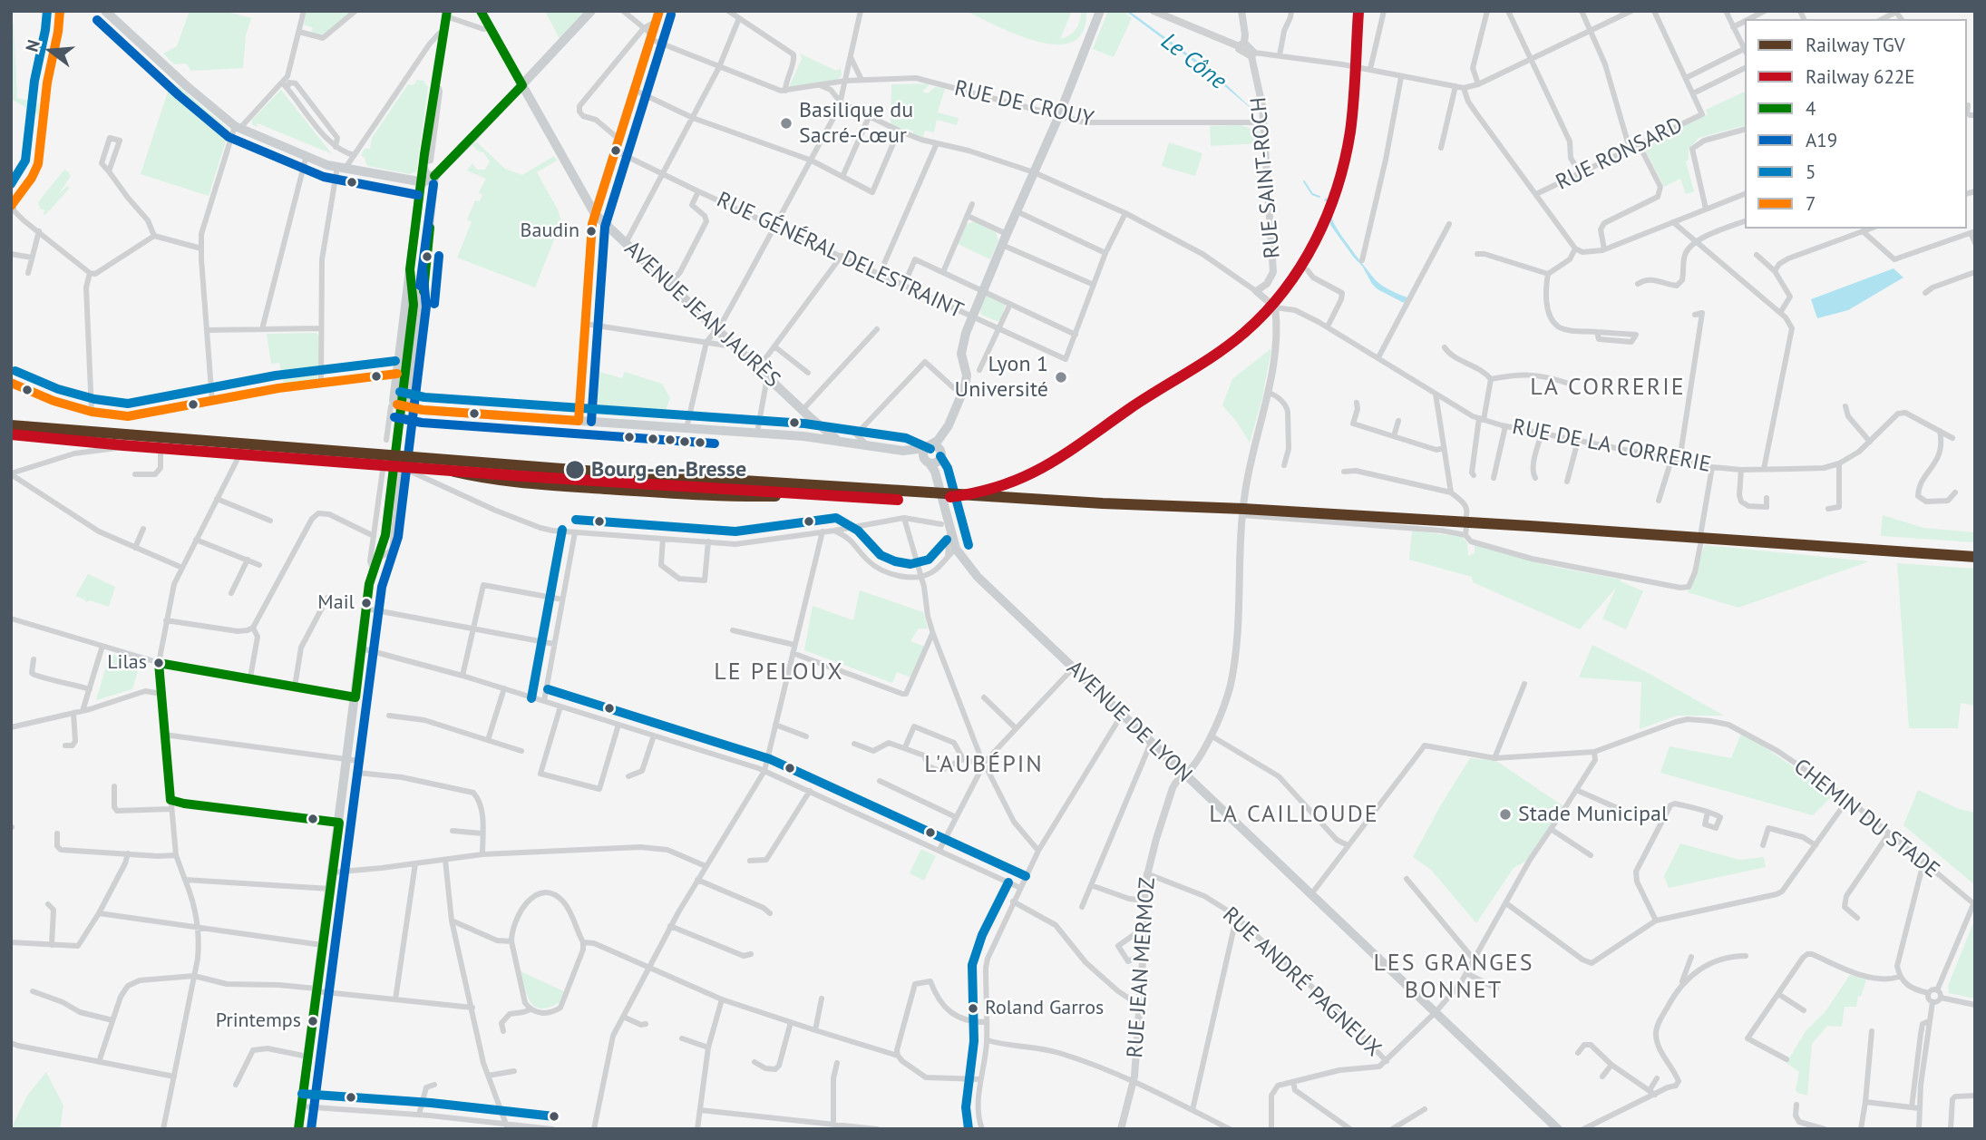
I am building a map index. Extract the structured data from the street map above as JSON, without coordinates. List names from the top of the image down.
{
  "streets": {
    "main road": ["AVENUE JEAN JAURÈS", "AVENUE DE LYON"],
    "street": [
      "RUE DE CROUY",
      "RUE RONSARD",
      "RUE SAINT-ROCH",
      "RUE GÉNÉRAL DELESTRAINT",
      "RUE DE LA CORRERIE",
      "CHEMIN DU STADE",
      "RUE JEAN MERMOZ",
      "RUE ANDRÉ PAGNEUX"
    ]
  },
  "crossings": [
    ["RUE DE CROUY", "RUE SAINT-ROCH"],
    ["AVENUE JEAN JAURÈS", "AVENUE DE LYON"],
    ["RUE DE LA CORRERIE", "RUE JEAN MERMOZ"],
    ["AVENUE DE LYON", "RUE JEAN MERMOZ"],
    ["RUE JEAN MERMOZ", "RUE ANDRÉ PAGNEUX"]
  ],
  "districts": [
    "LA CORRERIE",
    "LE PELOUX",
    "L'AUBÉPIN",
    "LA CAILLOUDE",
    "LES GRANGES BONNET"
  ],
  "water": ["Le Cône"],
  "places": [
    "Basilique du Sacré-Cœur",
    "Baudin",
    "Lyon 1 Université",
    "Bourg-en-Bresse",
    "Mail",
    "Lilas",
    "Stade Municipal",
    "Roland Garros",
    "Printemps"
  ],
  "lines": [
    "transit line 4",
    "transit line 5",
    "transit line 7",
    "rail line 622E",
    "transit line A19",
    "rail line TGV"
  ],
  "legend": [
    "Railway TGV",
    "Railway 622E",
    "4",
    "A19",
    "5",
    "7"
  ],
  "north": "left"
}
